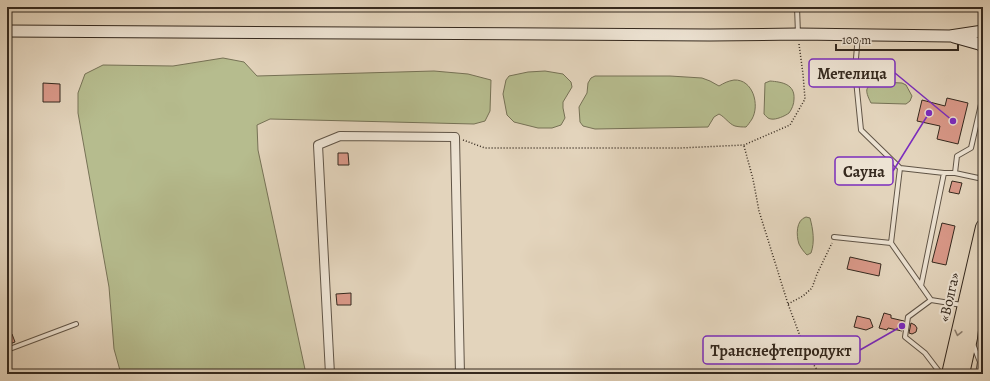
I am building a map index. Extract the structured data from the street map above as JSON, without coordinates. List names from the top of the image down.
{
  "streets": {
    "highway": ["«Волга»"]
  },
  "places": ["Сауна", "Метелица", "Транснефтепродукт"],
  "scale_bar": "100 m"
}
